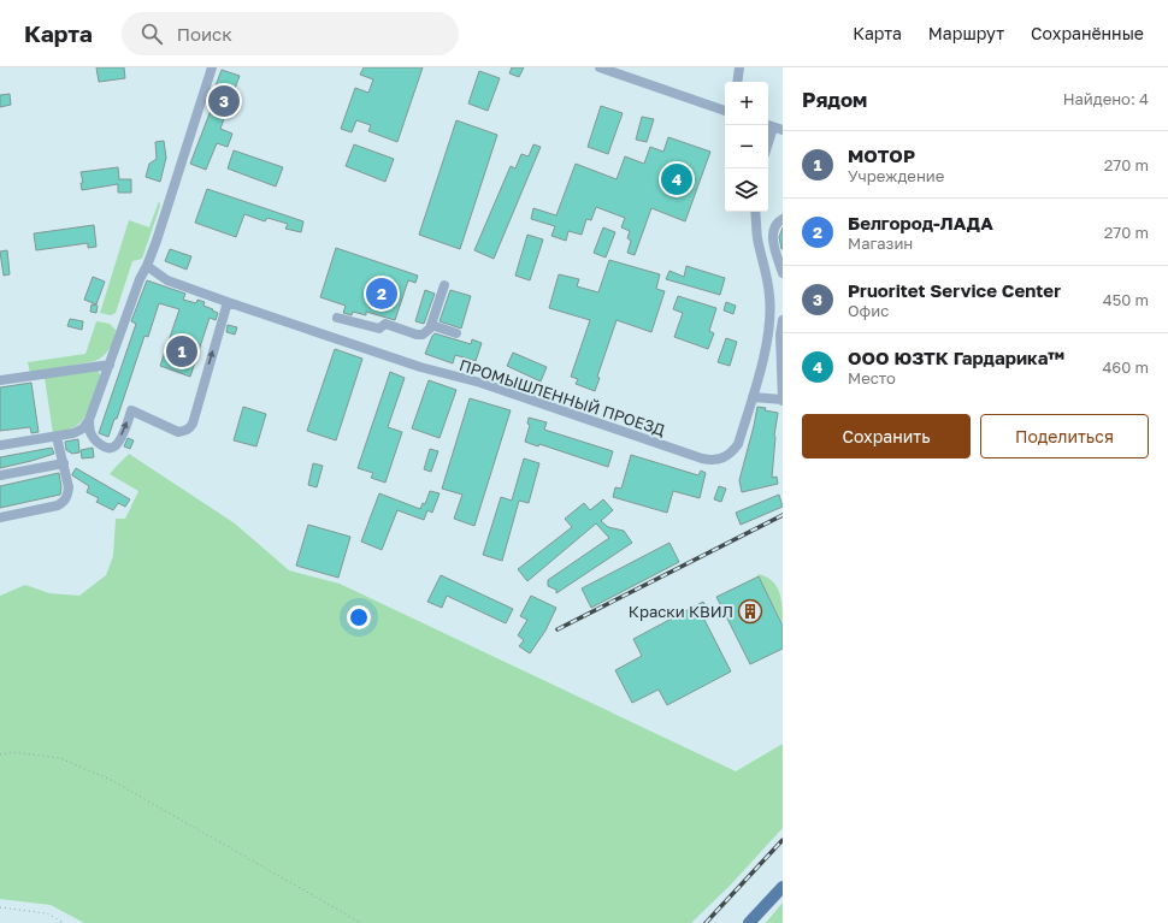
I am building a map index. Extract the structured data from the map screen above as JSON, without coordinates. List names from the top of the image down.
{
  "streets": {
    "street": ["ПРОМЫШЛЕННЫЙ ПРОЕЗД"]
  },
  "places": {
    "building": ["Краски КВИЛ"]
  },
  "page": {
    "header": "Карта",
    "search": "Поиск",
    "nav": ["Карта", "Маршрут", "Сохранённые"],
    "heading": ["Рядом", "Найдено: 4"],
    "map_buttons": ["+", "−"],
    "pins": [
      "3",
      "4",
      "2",
      "1"
    ],
    "list": [
      {
        "mark": "1",
        "name": "МОТОР",
        "note": "Учреждение",
        "value": "270 m"
      },
      {
        "mark": "2",
        "name": "Белгород-ЛАДА",
        "note": "Магазин",
        "value": "270 m"
      },
      {
        "mark": "3",
        "name": "Pruoritet Service Center",
        "note": "Офис",
        "value": "450 m"
      },
      {
        "mark": "4",
        "name": "ООО ЮЗТК Гардарика™",
        "note": "Место",
        "value": "460 m"
      }
    ],
    "buttons": ["Сохранить", "Поделиться"]
  }
}
